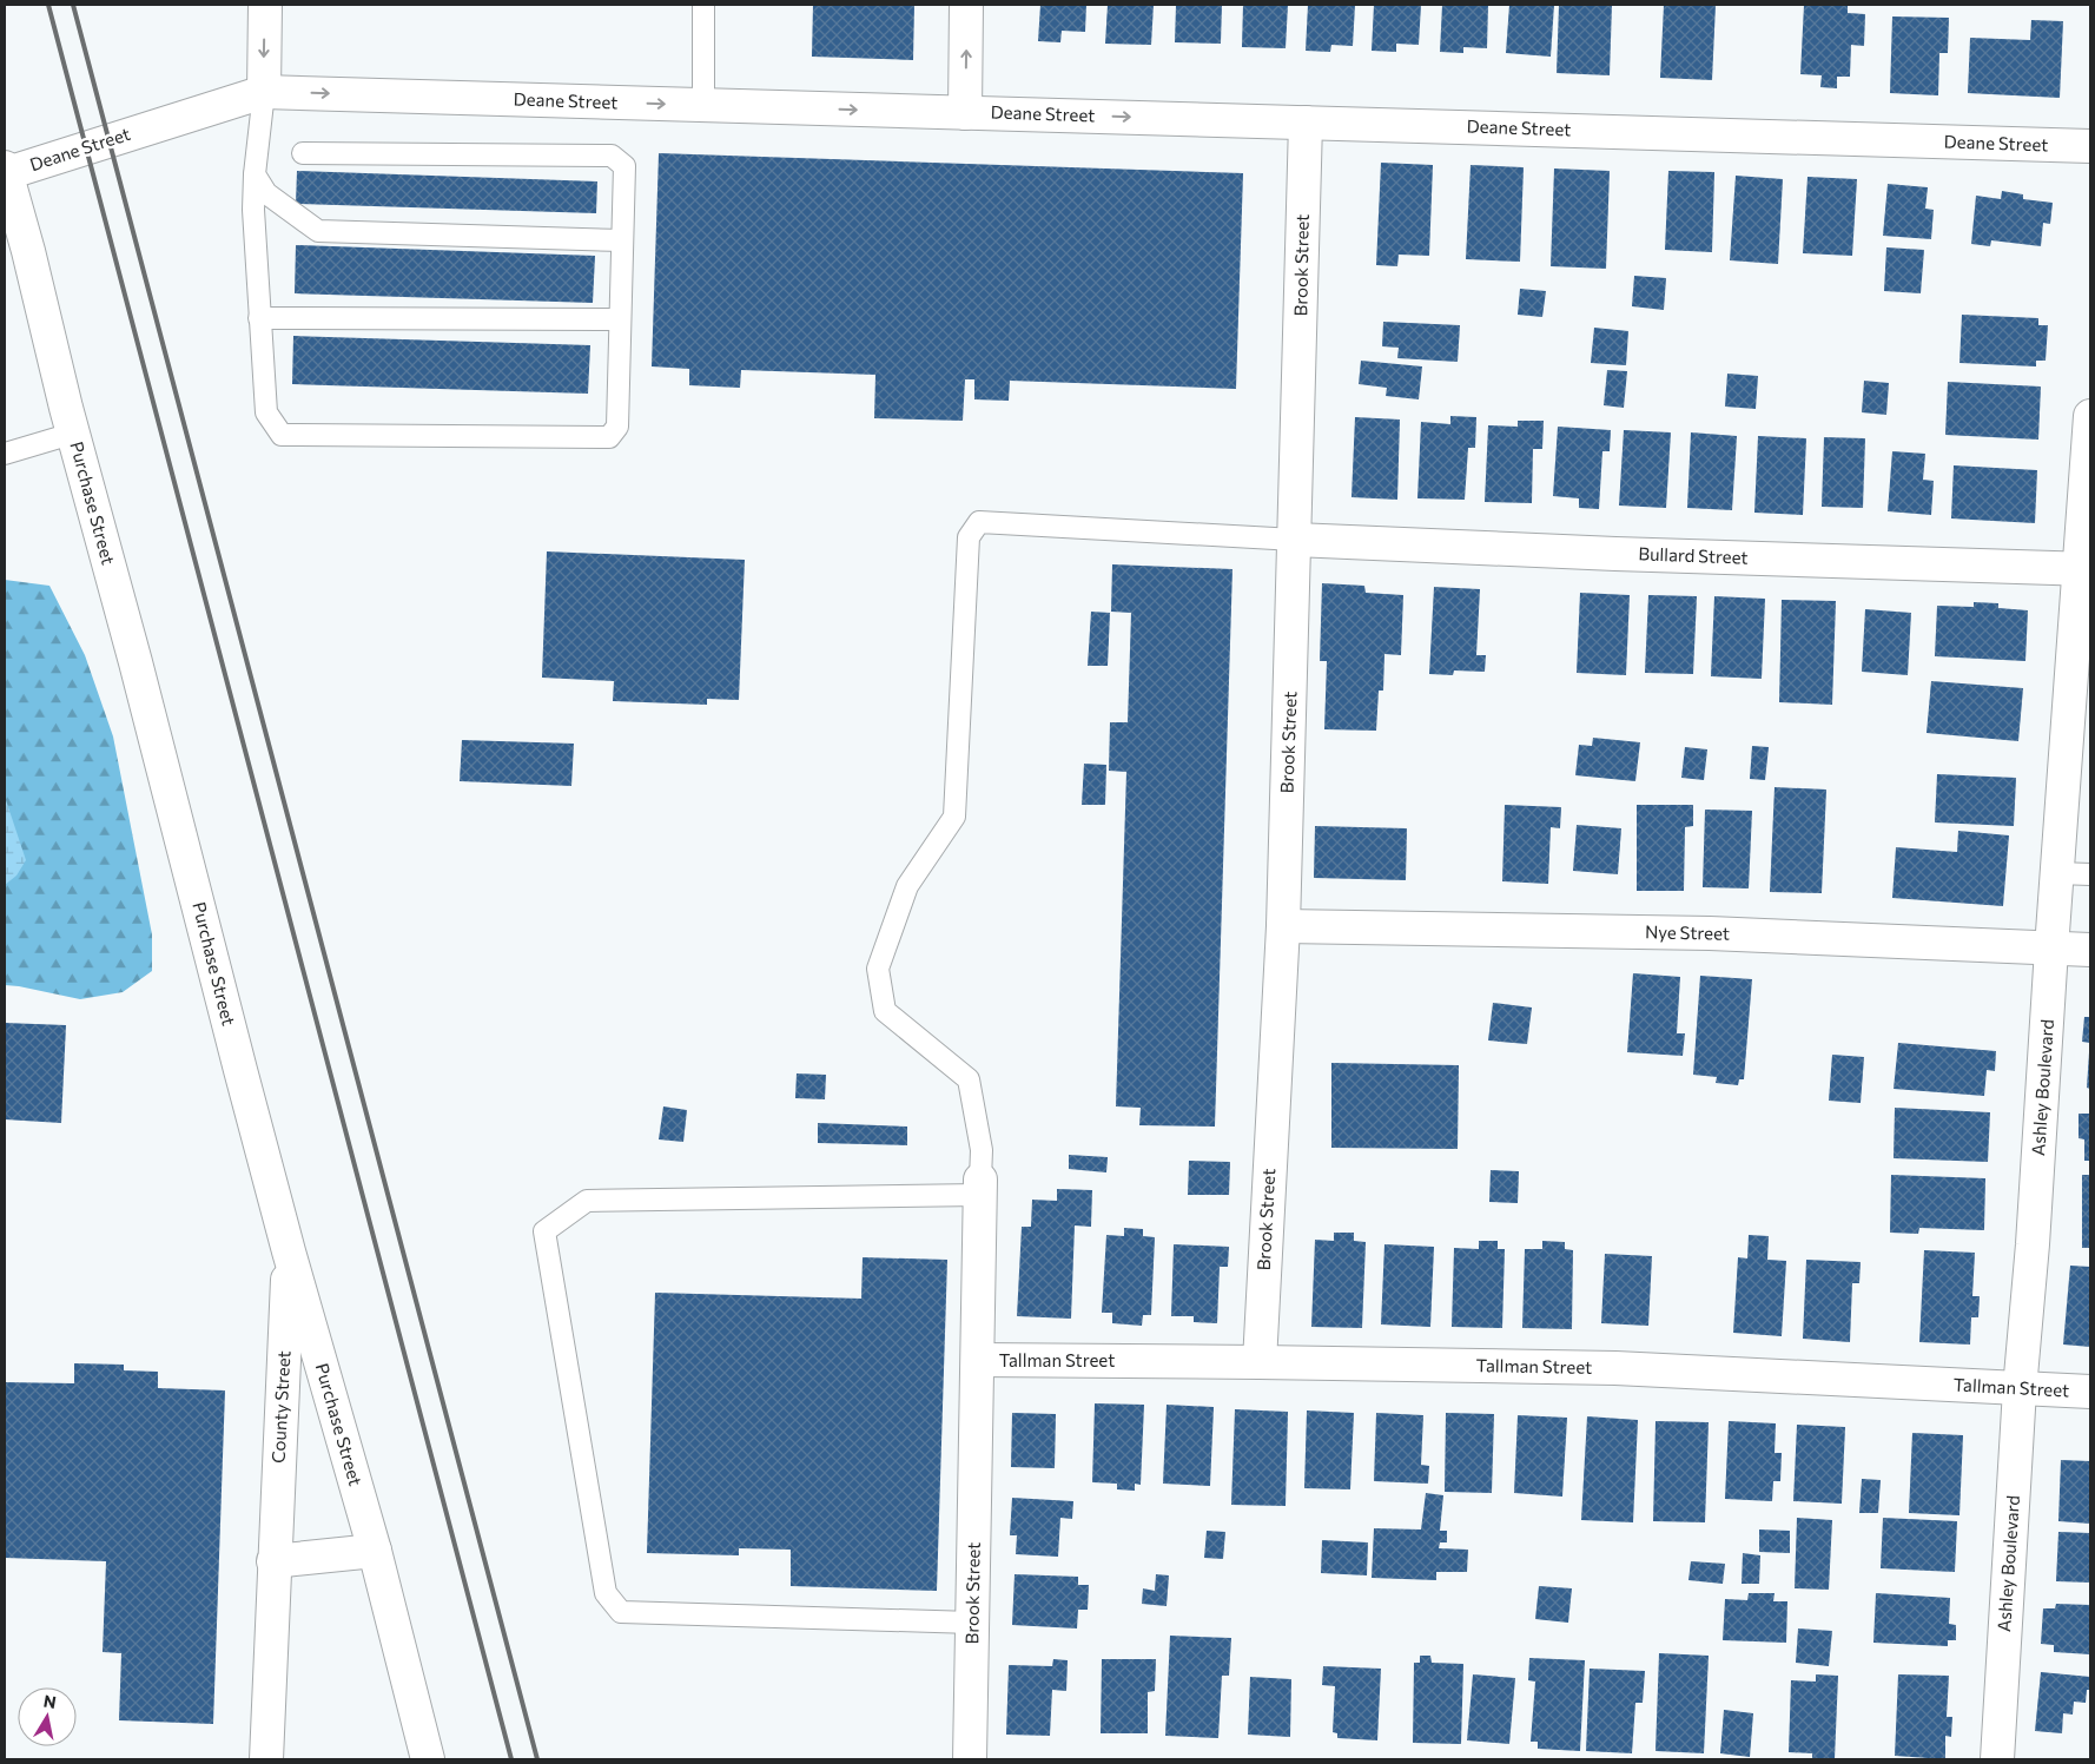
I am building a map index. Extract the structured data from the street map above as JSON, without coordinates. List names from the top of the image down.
{
  "streets": {
    "main road": [
      "Deane Street",
      "Brook Street",
      "Purchase Street",
      "Bullard Street",
      "Nye Street",
      "Ashley Boulevard",
      "Tallman Street",
      "County Street"
    ]
  },
  "crossings": [
    ["Deane Street", "Brook Street"],
    ["Deane Street", "Purchase Street"],
    ["Brook Street", "Bullard Street"],
    ["Brook Street", "Nye Street"],
    ["Brook Street", "Tallman Street"],
    ["Purchase Street", "County Street"],
    ["Bullard Street", "Ashley Boulevard"],
    ["Nye Street", "Ashley Boulevard"],
    ["Ashley Boulevard", "Tallman Street"]
  ],
  "one_way": ["Deane Street"],
  "north": "top"
}
